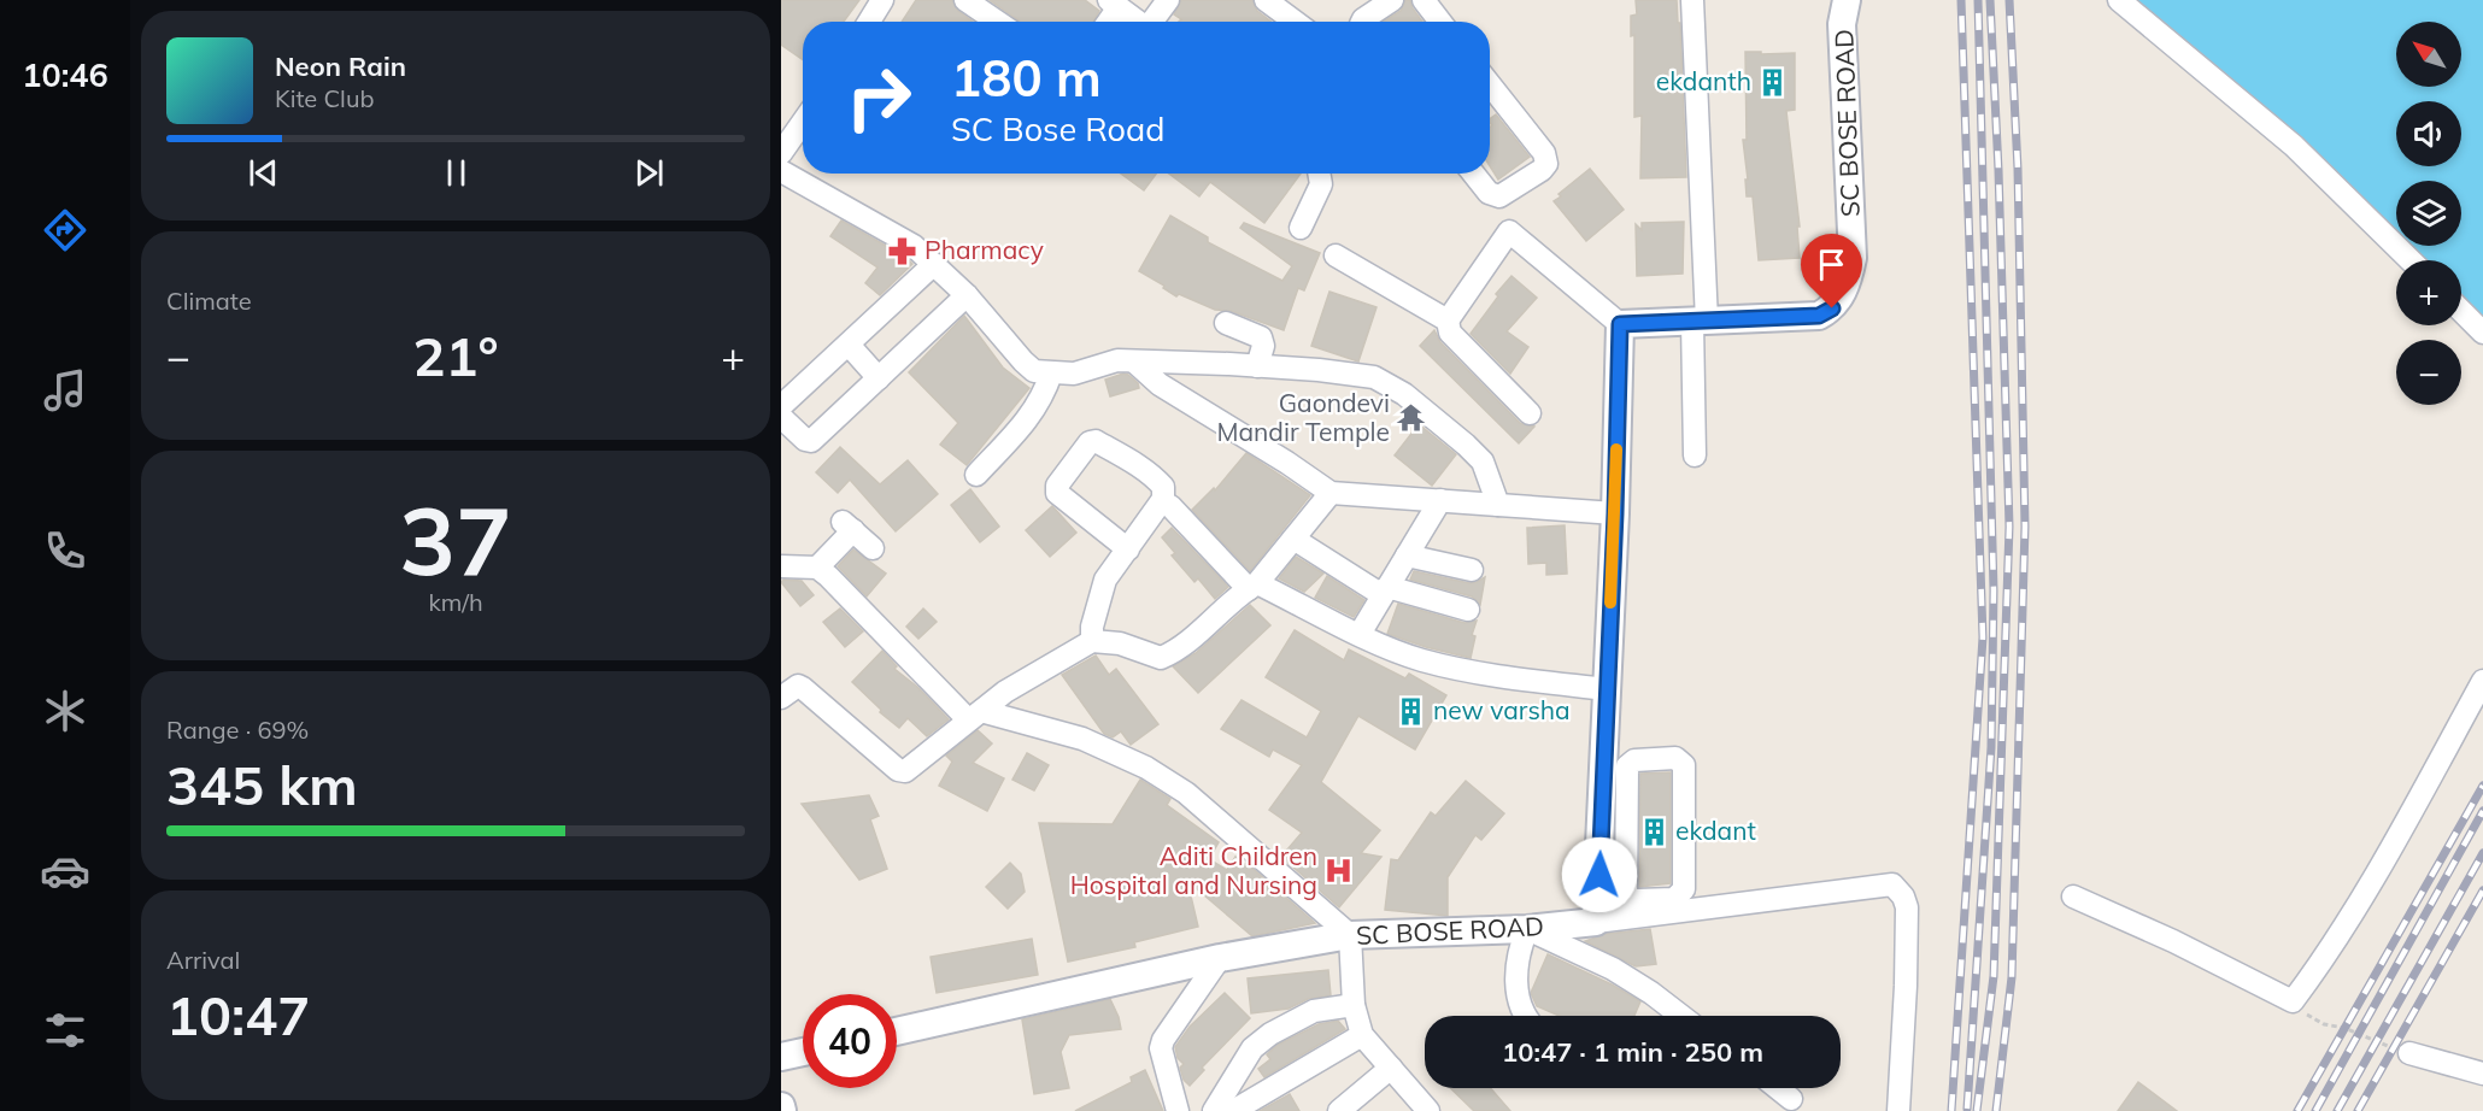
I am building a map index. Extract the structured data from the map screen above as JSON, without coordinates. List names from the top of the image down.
{
  "streets": {
    "street": ["SC BOSE ROAD"]
  },
  "places": {
    "building": ["ekdanth", "new varsha", "ekdant"],
    "pharmacy": ["Pharmacy"],
    "temple": ["Gaondevi Mandir Temple"],
    "hospital": ["Aditi Children Hospital and Nursing"]
  },
  "north": "top left",
  "page": {
    "tabs": "10:46",
    "map_buttons": ["+", "−"],
    "turn": ["180 m", "SC Bose Road"],
    "song": ["Neon Rain", "Kite Club"],
    "tile": [
      "Climate",
      ["37", "km/h"],
      ["Range · 69%", "345 km"],
      ["Arrival", "10:47"]
    ],
    "heat": ["−", "21°", "+"],
    "limit": "40",
    "trip": "10:47 · 1 min · 250 m"
  }
}
